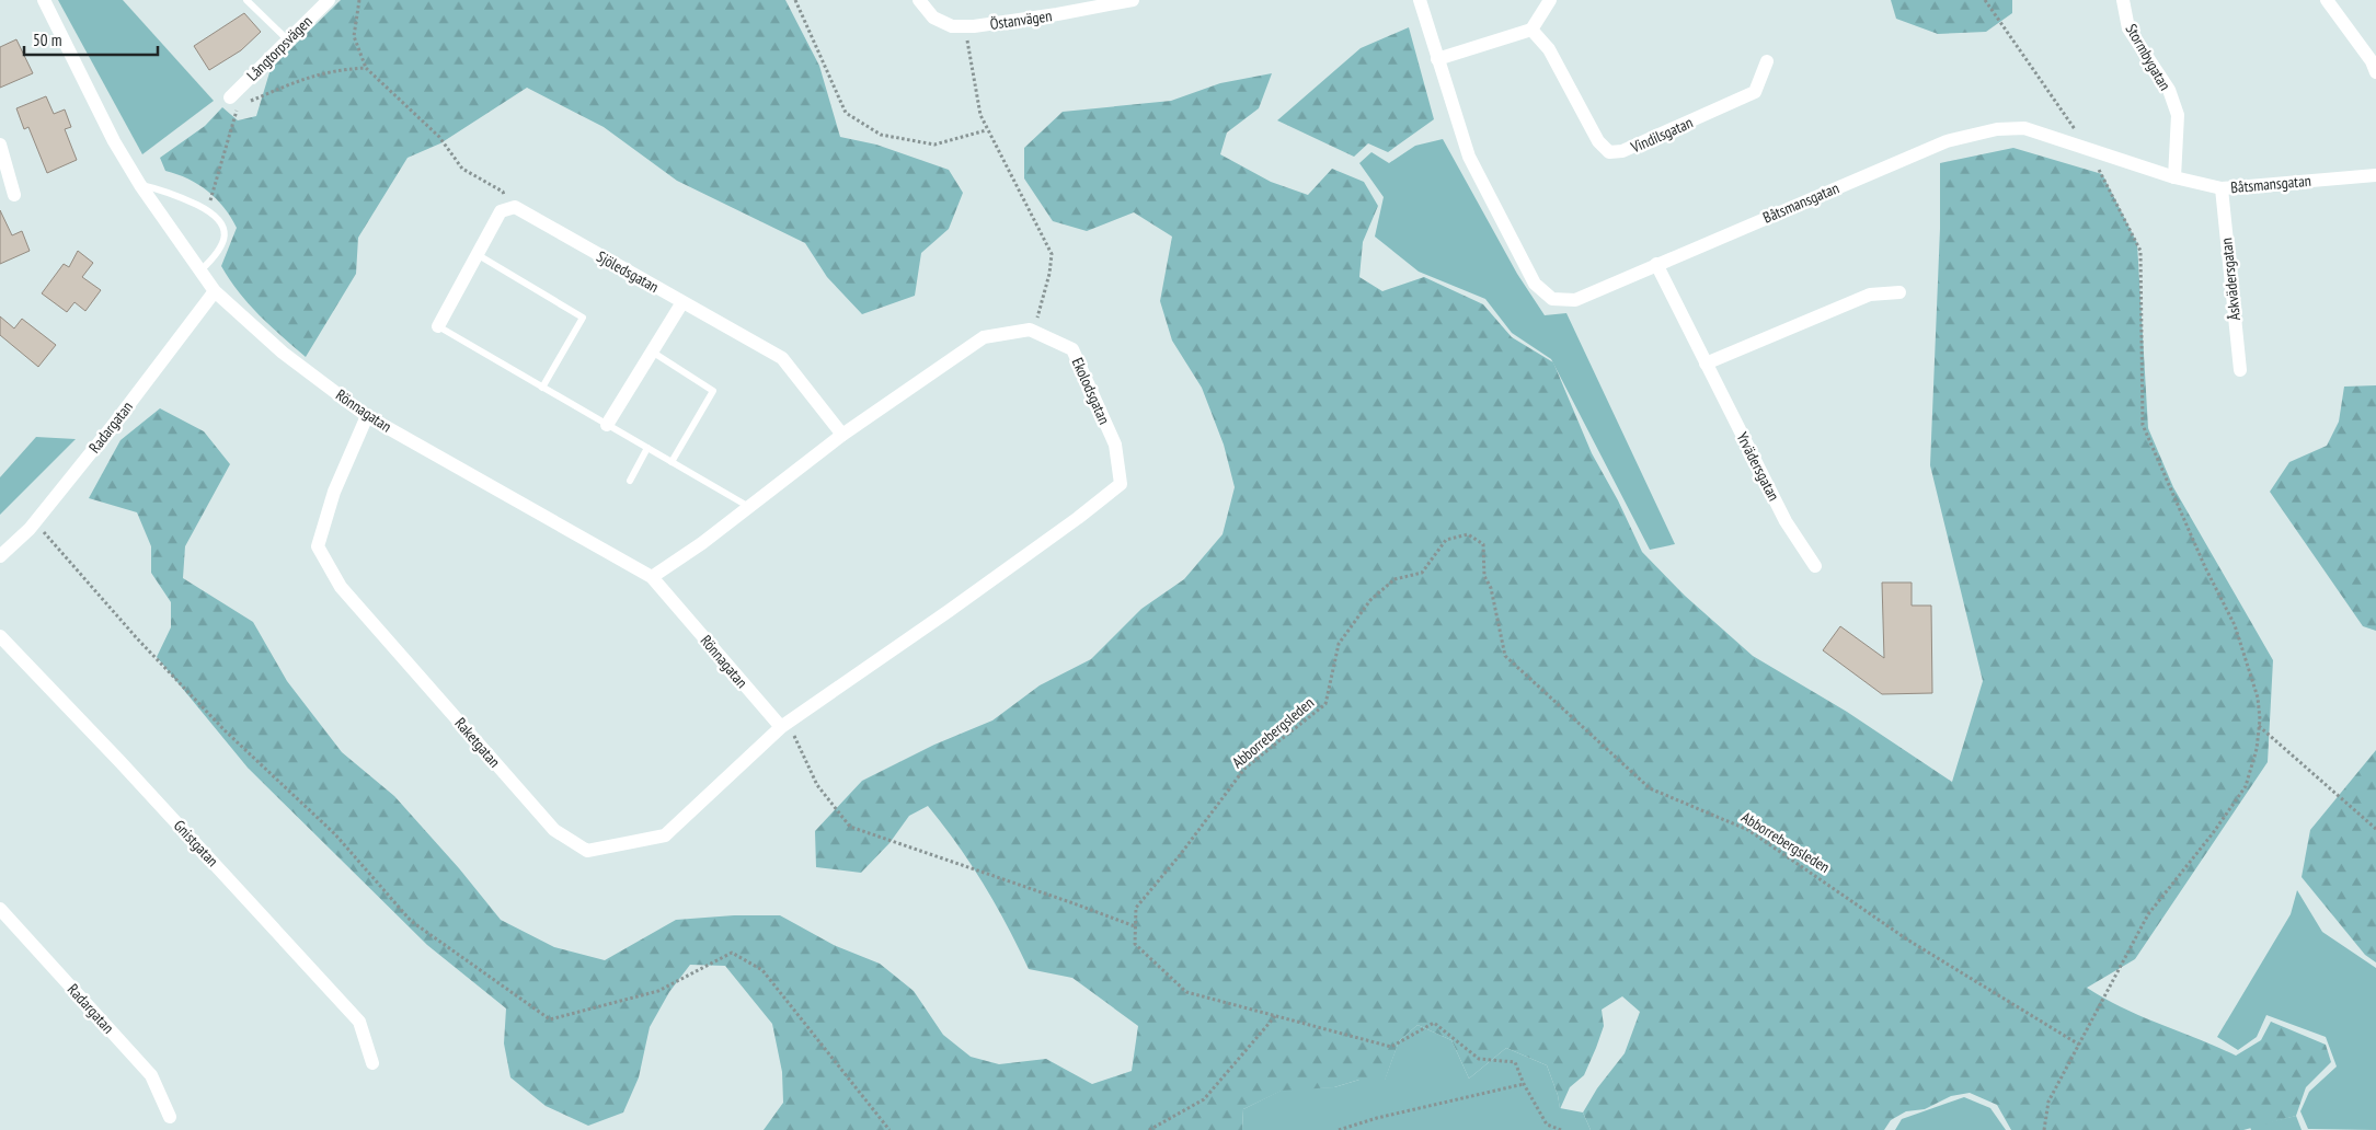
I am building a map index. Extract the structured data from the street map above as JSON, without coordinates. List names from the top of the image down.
{
  "streets": {
    "street": [
      "Östanvägen",
      "Långtorpsvägen",
      "Stormbygatan",
      "Vindilsgatan",
      "Båtsmansgatan",
      "Sjöledsgatan",
      "Åskvädersgatan",
      "Ekolodsgatan",
      "Rönnagatan",
      "Radargatan",
      "Yrvädersgatan",
      "Raketgatan",
      "Gnistgatan"
    ],
    "path": ["Abborrebergsleden"]
  },
  "crossings": [
    ["Stormbygatan", "Båtsmansgatan"],
    ["Båtsmansgatan", "Åskvädersgatan"],
    ["Båtsmansgatan", "Yrvädersgatan"],
    ["Sjöledsgatan", "Ekolodsgatan"],
    ["Ekolodsgatan", "Rönnagatan"],
    ["Ekolodsgatan", "Raketgatan"],
    ["Rönnagatan", "Radargatan"],
    ["Rönnagatan", "Raketgatan"]
  ],
  "scale_bar": "50 m"
}
